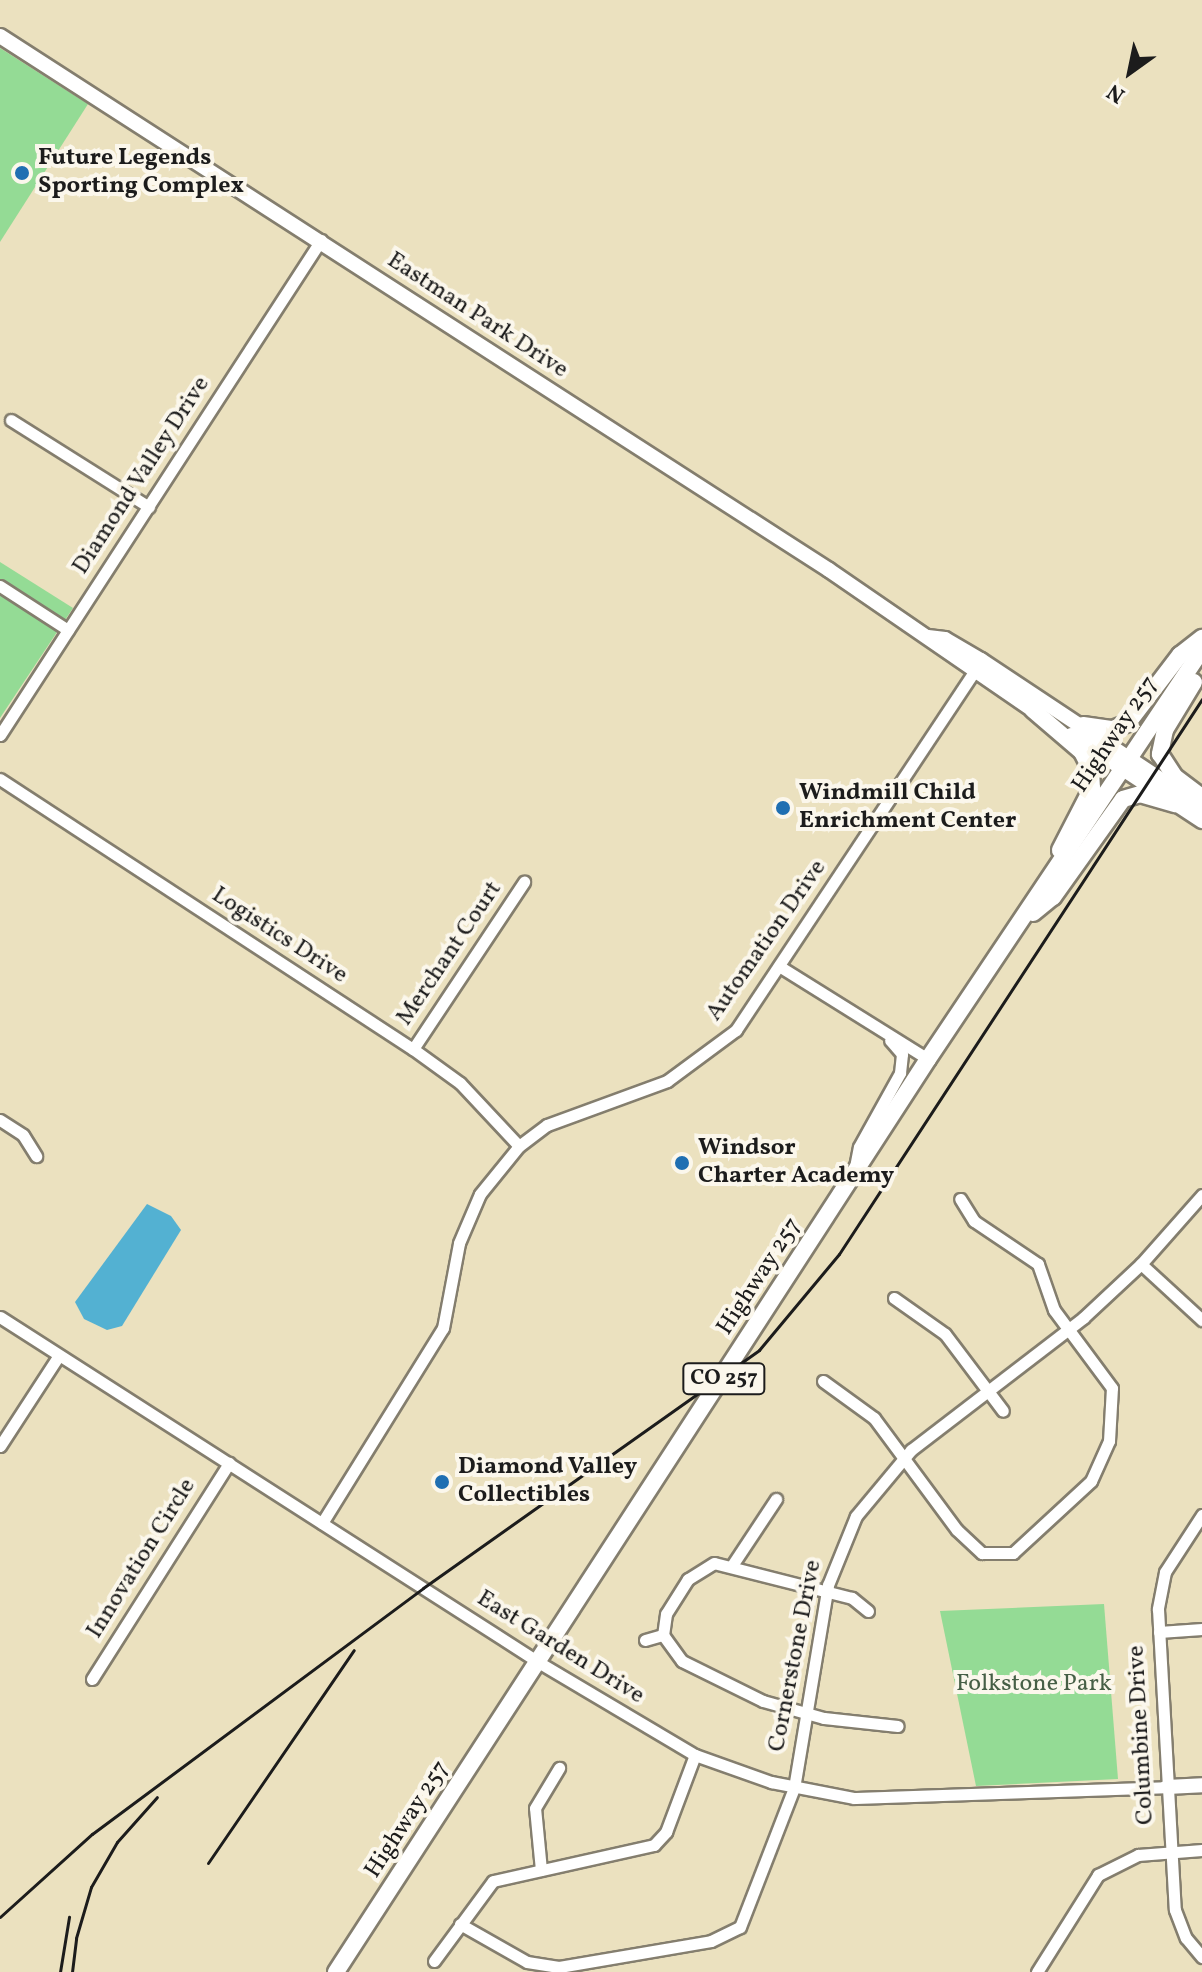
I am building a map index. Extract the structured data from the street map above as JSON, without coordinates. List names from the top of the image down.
{
  "streets": {
    "main road": ["Highway 257", "CO 257"],
    "street": [
      "Eastman Park Drive",
      "Diamond Valley Drive",
      "Logistics Drive",
      "Automation Drive",
      "Merchant Court",
      "Innovation Circle",
      "East Garden Drive",
      "Cornerstone Drive",
      "Columbine Drive"
    ]
  },
  "crossings": [
    ["Eastman Park Drive", "Diamond Valley Drive"],
    ["Eastman Park Drive", "Highway 257"],
    ["Eastman Park Drive", "Automation Drive"],
    ["Highway 257", "East Garden Drive"],
    ["Logistics Drive", "Automation Drive"],
    ["Logistics Drive", "Merchant Court"],
    ["Automation Drive", "East Garden Drive"],
    ["Innovation Circle", "East Garden Drive"],
    ["East Garden Drive", "Cornerstone Drive"],
    ["East Garden Drive", "Columbine Drive"]
  ],
  "parks": ["Folkstone Park"],
  "places": [
    "Future Legends Sporting Complex",
    "Windmill Child Enrichment Center",
    "Windsor Charter Academy",
    "Diamond Valley Collectibles"
  ],
  "north": "bottom left"
}
